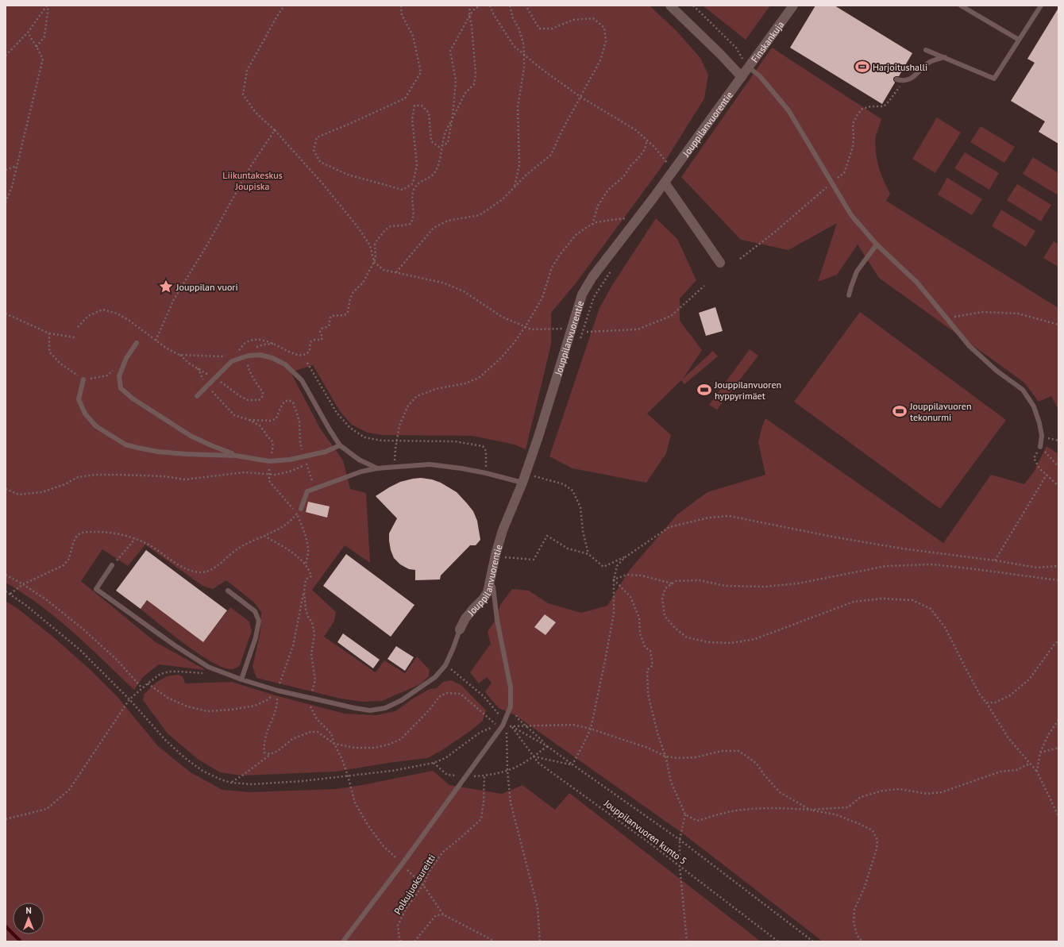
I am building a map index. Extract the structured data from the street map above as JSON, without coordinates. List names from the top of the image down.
{
  "streets": {
    "street": ["Finskankuja", "Jouppilanvuorentie"],
    "path": ["Jouppilanvuoren kunto 5", "Polkujuoksureitti"]
  },
  "crossings": [
    ["Finskankuja", "Jouppilanvuorentie"]
  ],
  "parks": ["Liikuntakeskus Joupiska"],
  "places": {
    "sports": ["Harjoitushalli", "Jouppilanvuoren hyppyrimäet", "Jouppilavuoren tekonurmi"],
    "place": ["Jouppilan vuori"]
  },
  "north": "top"
}
